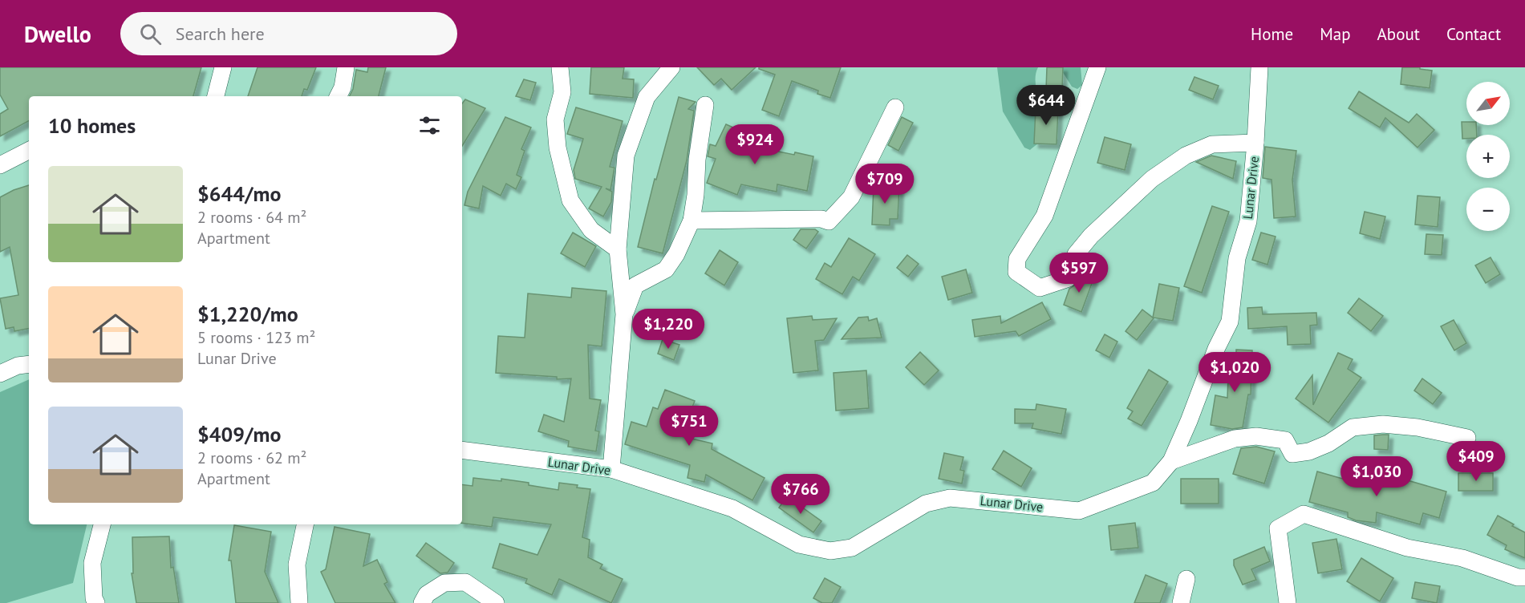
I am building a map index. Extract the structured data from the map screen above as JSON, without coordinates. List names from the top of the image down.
{
  "streets": {
    "street": ["Lunar Drive"]
  },
  "north": "top right",
  "page": {
    "header": "Dwello",
    "search": "Search here",
    "nav": [
      "Home",
      "Map",
      "About",
      "Contact"
    ],
    "map_buttons": ["+", "−"],
    "price": [
      "$644",
      "$924",
      "$709",
      "$597",
      "$1,220",
      "$1,020",
      "$751",
      "$409",
      "$1,030",
      "$766"
    ],
    "heading": "10 homes",
    "list": [
      {
        "name": "$644/mo",
        "note": "2 rooms · 64 m² · Apartment"
      },
      {
        "name": "$1,220/mo",
        "note": "5 rooms · 123 m² · Lunar Drive"
      },
      {
        "name": "$409/mo",
        "note": "2 rooms · 62 m² · Apartment"
      }
    ]
  }
}
